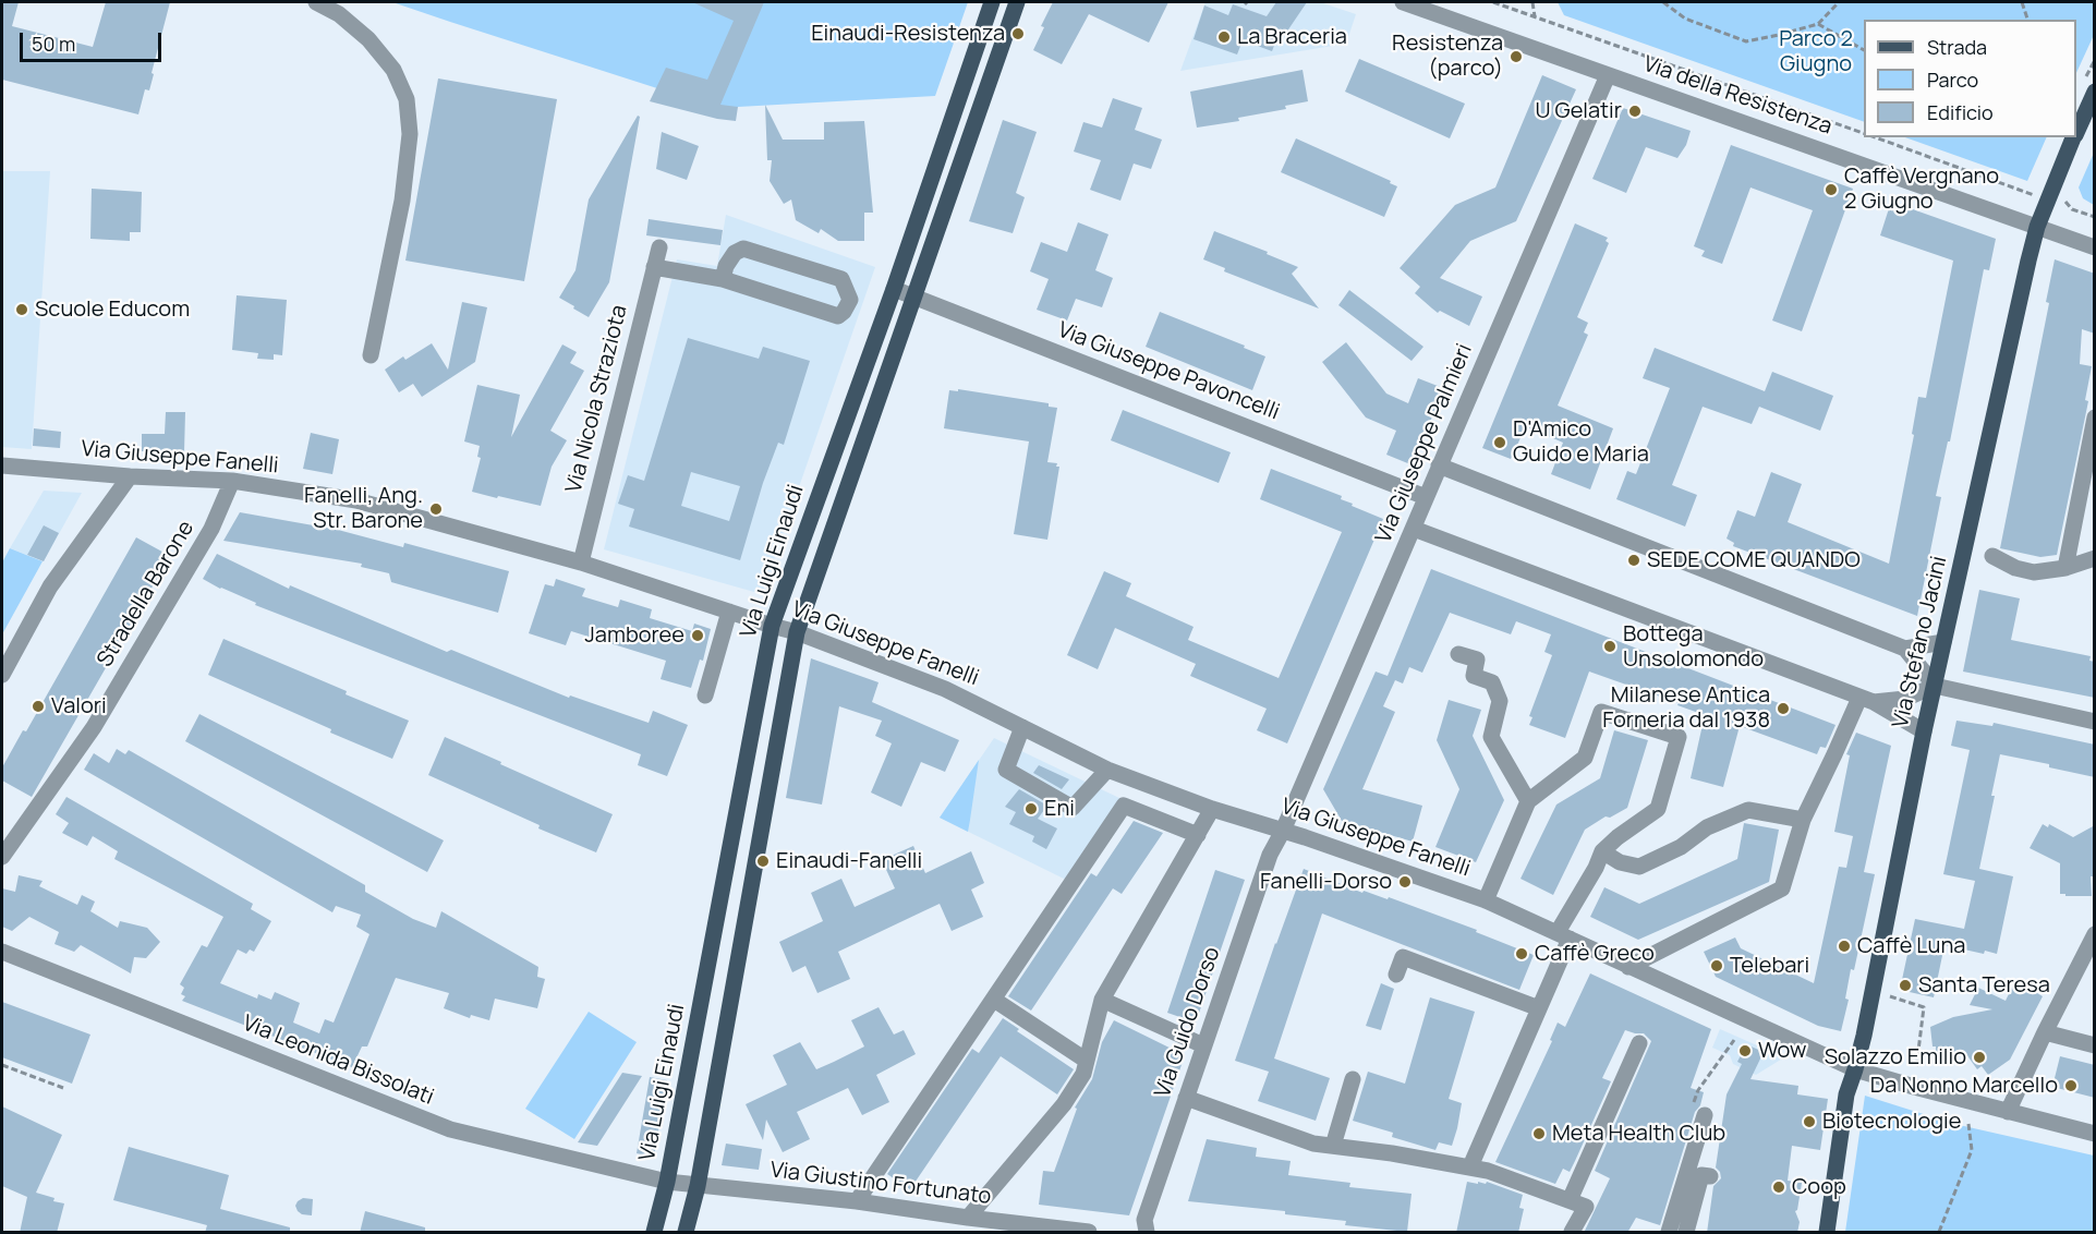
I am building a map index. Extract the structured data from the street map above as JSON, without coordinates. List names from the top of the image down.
{
  "streets": {
    "main road": ["Via Luigi Einaudi", "Via Stefano Jacini"],
    "street": [
      "Via della Resistenza",
      "Via Giuseppe Pavoncelli",
      "Via Nicola Straziota",
      "Via Giuseppe Palmieri",
      "Via Giuseppe Fanelli",
      "Stradella Barone",
      "Via Guido Dorso",
      "Via Leonida Bissolati",
      "Via Giustino Fortunato"
    ]
  },
  "crossings": [
    ["Via della Resistenza", "Via Giuseppe Palmieri"],
    ["Via della Resistenza", "Via Stefano Jacini"],
    ["Via Giuseppe Pavoncelli", "Via Giuseppe Palmieri"],
    ["Via Giuseppe Pavoncelli", "Via Luigi Einaudi"],
    ["Via Nicola Straziota", "Via Giuseppe Fanelli"],
    ["Via Giuseppe Palmieri", "Via Giuseppe Fanelli"],
    ["Via Giuseppe Palmieri", "Via Guido Dorso"],
    ["Via Giuseppe Fanelli", "Via Luigi Einaudi"],
    ["Via Giuseppe Fanelli", "Stradella Barone"],
    ["Via Giuseppe Fanelli", "Via Stefano Jacini"],
    ["Via Giuseppe Fanelli", "Via Guido Dorso"],
    ["Via Luigi Einaudi", "Via Leonida Bissolati"],
    ["Via Luigi Einaudi", "Via Giustino Fortunato"],
    ["Via Leonida Bissolati", "Via Giustino Fortunato"]
  ],
  "parks": ["Parco 2 Giugno"],
  "places": [
    "Einaudi-Resistenza",
    "La Braceria",
    "Resistenza (parco)",
    "U Gelatir",
    "Caffè Vergnano 2 Giugno",
    "Scuole Educom",
    "D'Amico Guido e Maria",
    "Fanelli, Ang. Str. Barone",
    "SEDE COME QUANDO",
    "Jamboree",
    "Bottega Unsolomondo",
    "Valori",
    "Milanese Antica Forneria dal 1938",
    "Eni",
    "Einaudi-Fanelli",
    "Fanelli-Dorso",
    "Caffè Luna",
    "Caffè Greco",
    "Telebari",
    "Santa Teresa",
    "Wow",
    "Solazzo Emilio",
    "Da Nonno Marcello",
    "Biotecnologie",
    "Meta Health Club",
    "Coop"
  ],
  "legend": ["Strada", "Parco", "Edificio"],
  "scale_bar": "50 m"
}
